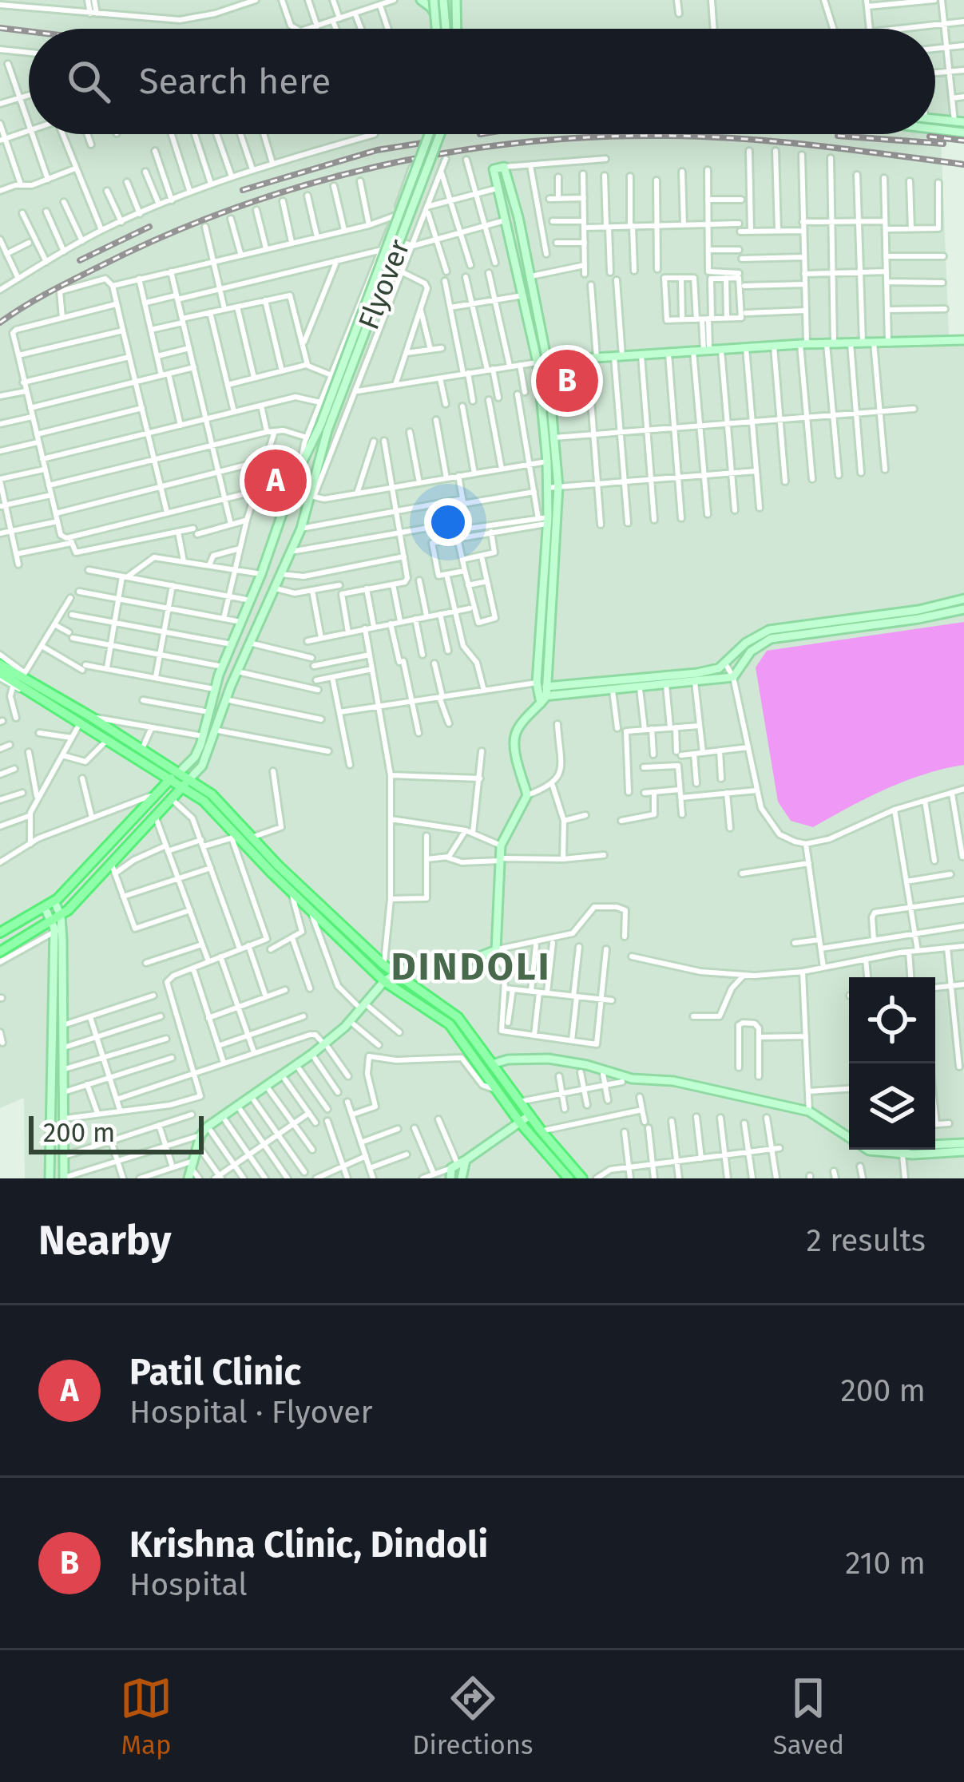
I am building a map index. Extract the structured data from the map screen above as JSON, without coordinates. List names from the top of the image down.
{
  "streets": {
    "street": ["Flyover"]
  },
  "districts": ["DINDOLI"],
  "scale_bar": "200 m",
  "page": {
    "search": "Search here",
    "pins": ["B", "A"],
    "scale": "200 m",
    "heading": ["Nearby", "2 results"],
    "list": [
      {
        "mark": "A",
        "name": "Patil Clinic",
        "note": "Hospital · Flyover",
        "value": "200 m"
      },
      {
        "mark": "B",
        "name": "Krishna Clinic, Dindoli",
        "note": "Hospital",
        "value": "210 m"
      }
    ],
    "nav": ["Map", "Directions", "Saved"]
  }
}
